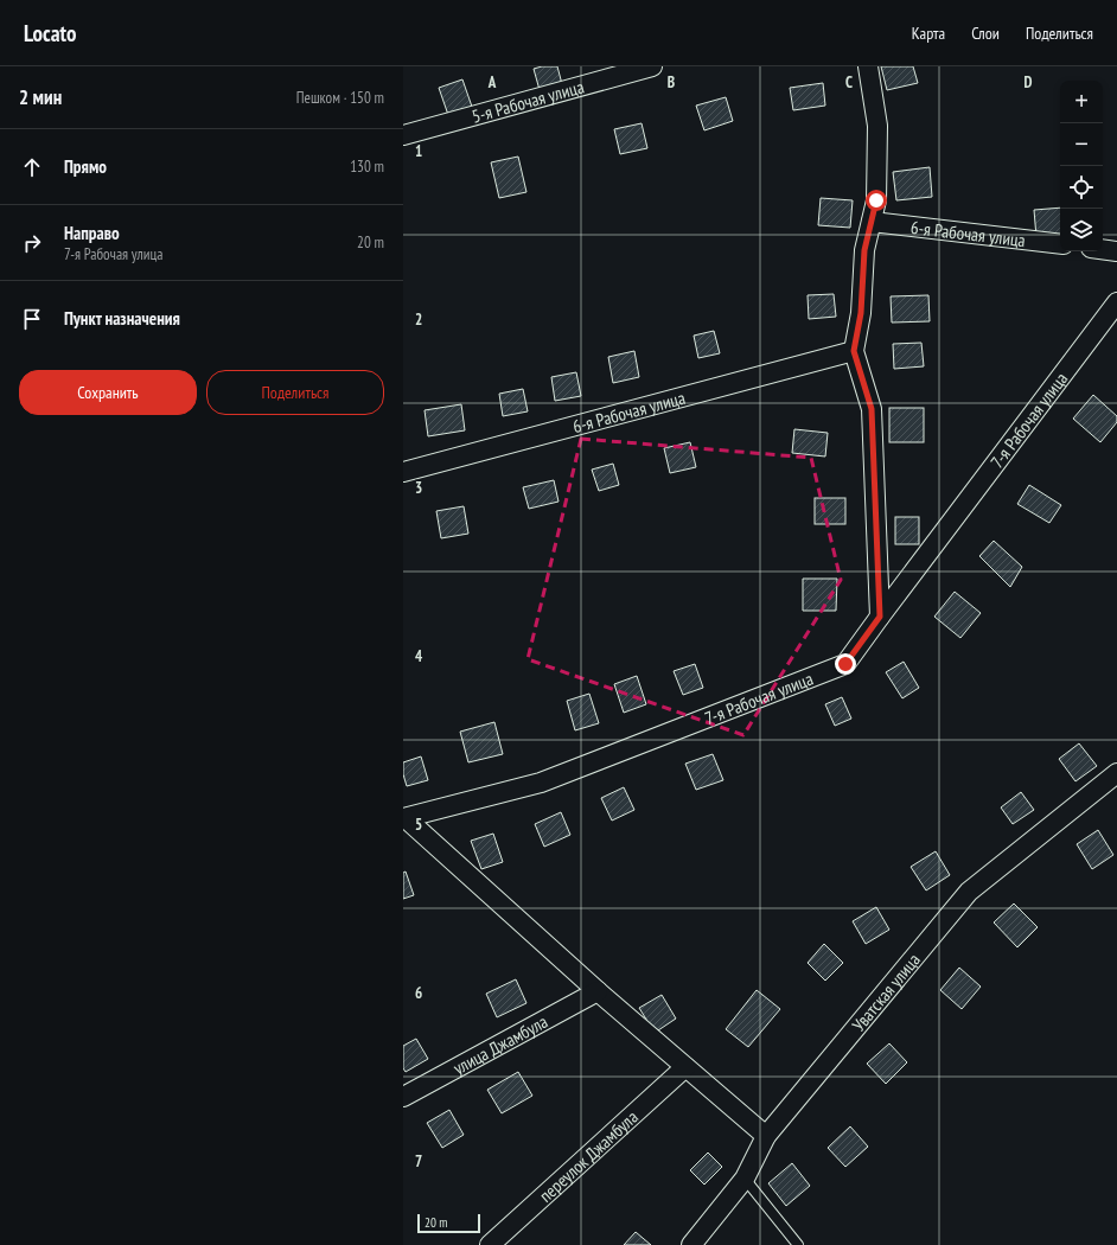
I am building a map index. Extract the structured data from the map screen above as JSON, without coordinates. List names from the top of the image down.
{
  "streets": {
    "street": [
      "5-я Рабочая улица",
      "6-я Рабочая улица",
      "7-я Рабочая улица",
      "Уватская улица",
      "улица Джамбула",
      "переулок Джамбула"
    ]
  },
  "scale_bar": "20 m",
  "page": {
    "header": "Locato",
    "nav": ["Карта", "Слои", "Поделиться"],
    "heading": ["2 мин", "Пешком · 150 m"],
    "map_buttons": ["+", "−"],
    "list": [
      ["Прямо", "130 m"],
      ["Направо", "7-я Рабочая улица", "20 m"],
      "Пункт назначения"
    ],
    "buttons": ["Сохранить", "Поделиться"],
    "scale": "20 m"
  },
  "grid": {
    "columns": [
      "A",
      "B",
      "C",
      "D"
    ],
    "rows": [
      "1",
      "2",
      "3",
      "4",
      "5",
      "6",
      "7"
    ]
  }
}
